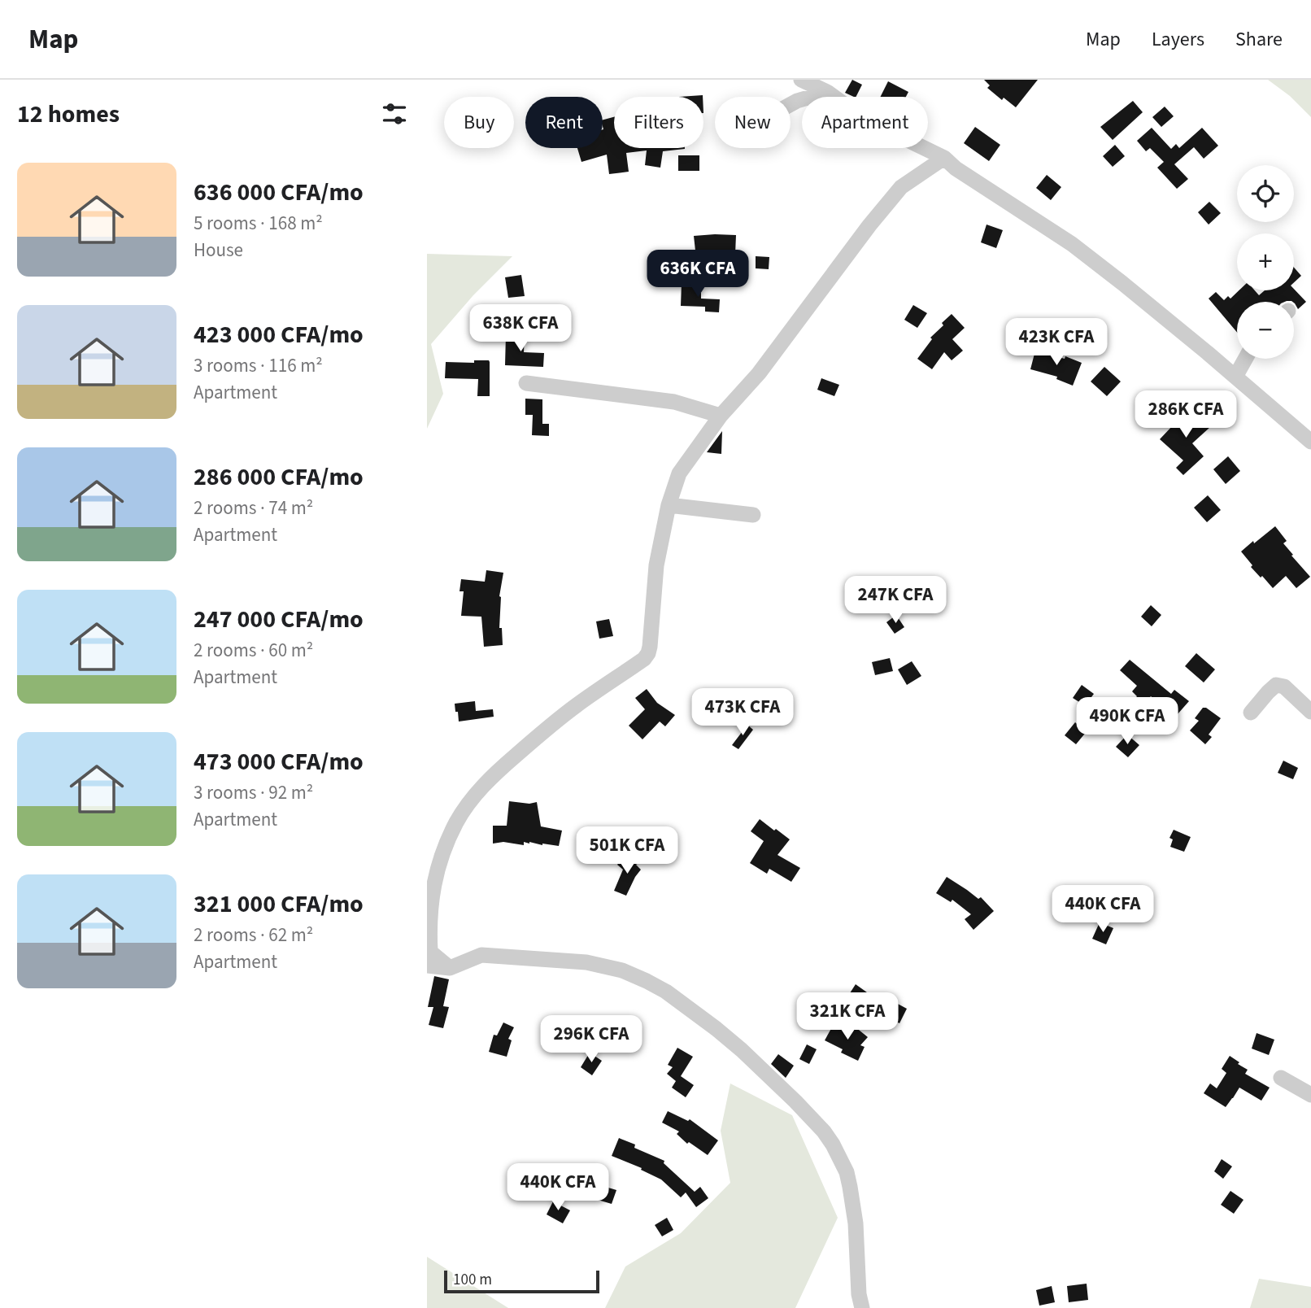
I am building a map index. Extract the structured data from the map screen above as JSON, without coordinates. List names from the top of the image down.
{
  "scale_bar": "100 m",
  "page": {
    "header": "Map",
    "nav": ["Map", "Layers", "Share"],
    "heading": "12 homes",
    "chip": [
      "Buy",
      "Rent",
      "Filters",
      "New",
      "Apartment"
    ],
    "list": [
      {
        "name": "636 000 CFA/mo",
        "note": "5 rooms · 168 m² · House"
      },
      {
        "name": "423 000 CFA/mo",
        "note": "3 rooms · 116 m² · Apartment"
      },
      {
        "name": "286 000 CFA/mo",
        "note": "2 rooms · 74 m² · Apartment"
      },
      {
        "name": "247 000 CFA/mo",
        "note": "2 rooms · 60 m² · Apartment"
      },
      {
        "name": "473 000 CFA/mo",
        "note": "3 rooms · 92 m² · Apartment"
      },
      {
        "name": "321 000 CFA/mo",
        "note": "2 rooms · 62 m² · Apartment"
      }
    ],
    "map_buttons": ["+", "−"],
    "price": [
      "636K CFA",
      "638K CFA",
      "423K CFA",
      "286K CFA",
      "247K CFA",
      "473K CFA",
      "490K CFA",
      "501K CFA",
      "440K CFA",
      "321K CFA",
      "296K CFA",
      "440K CFA"
    ],
    "scale": "100 m"
  }
}
